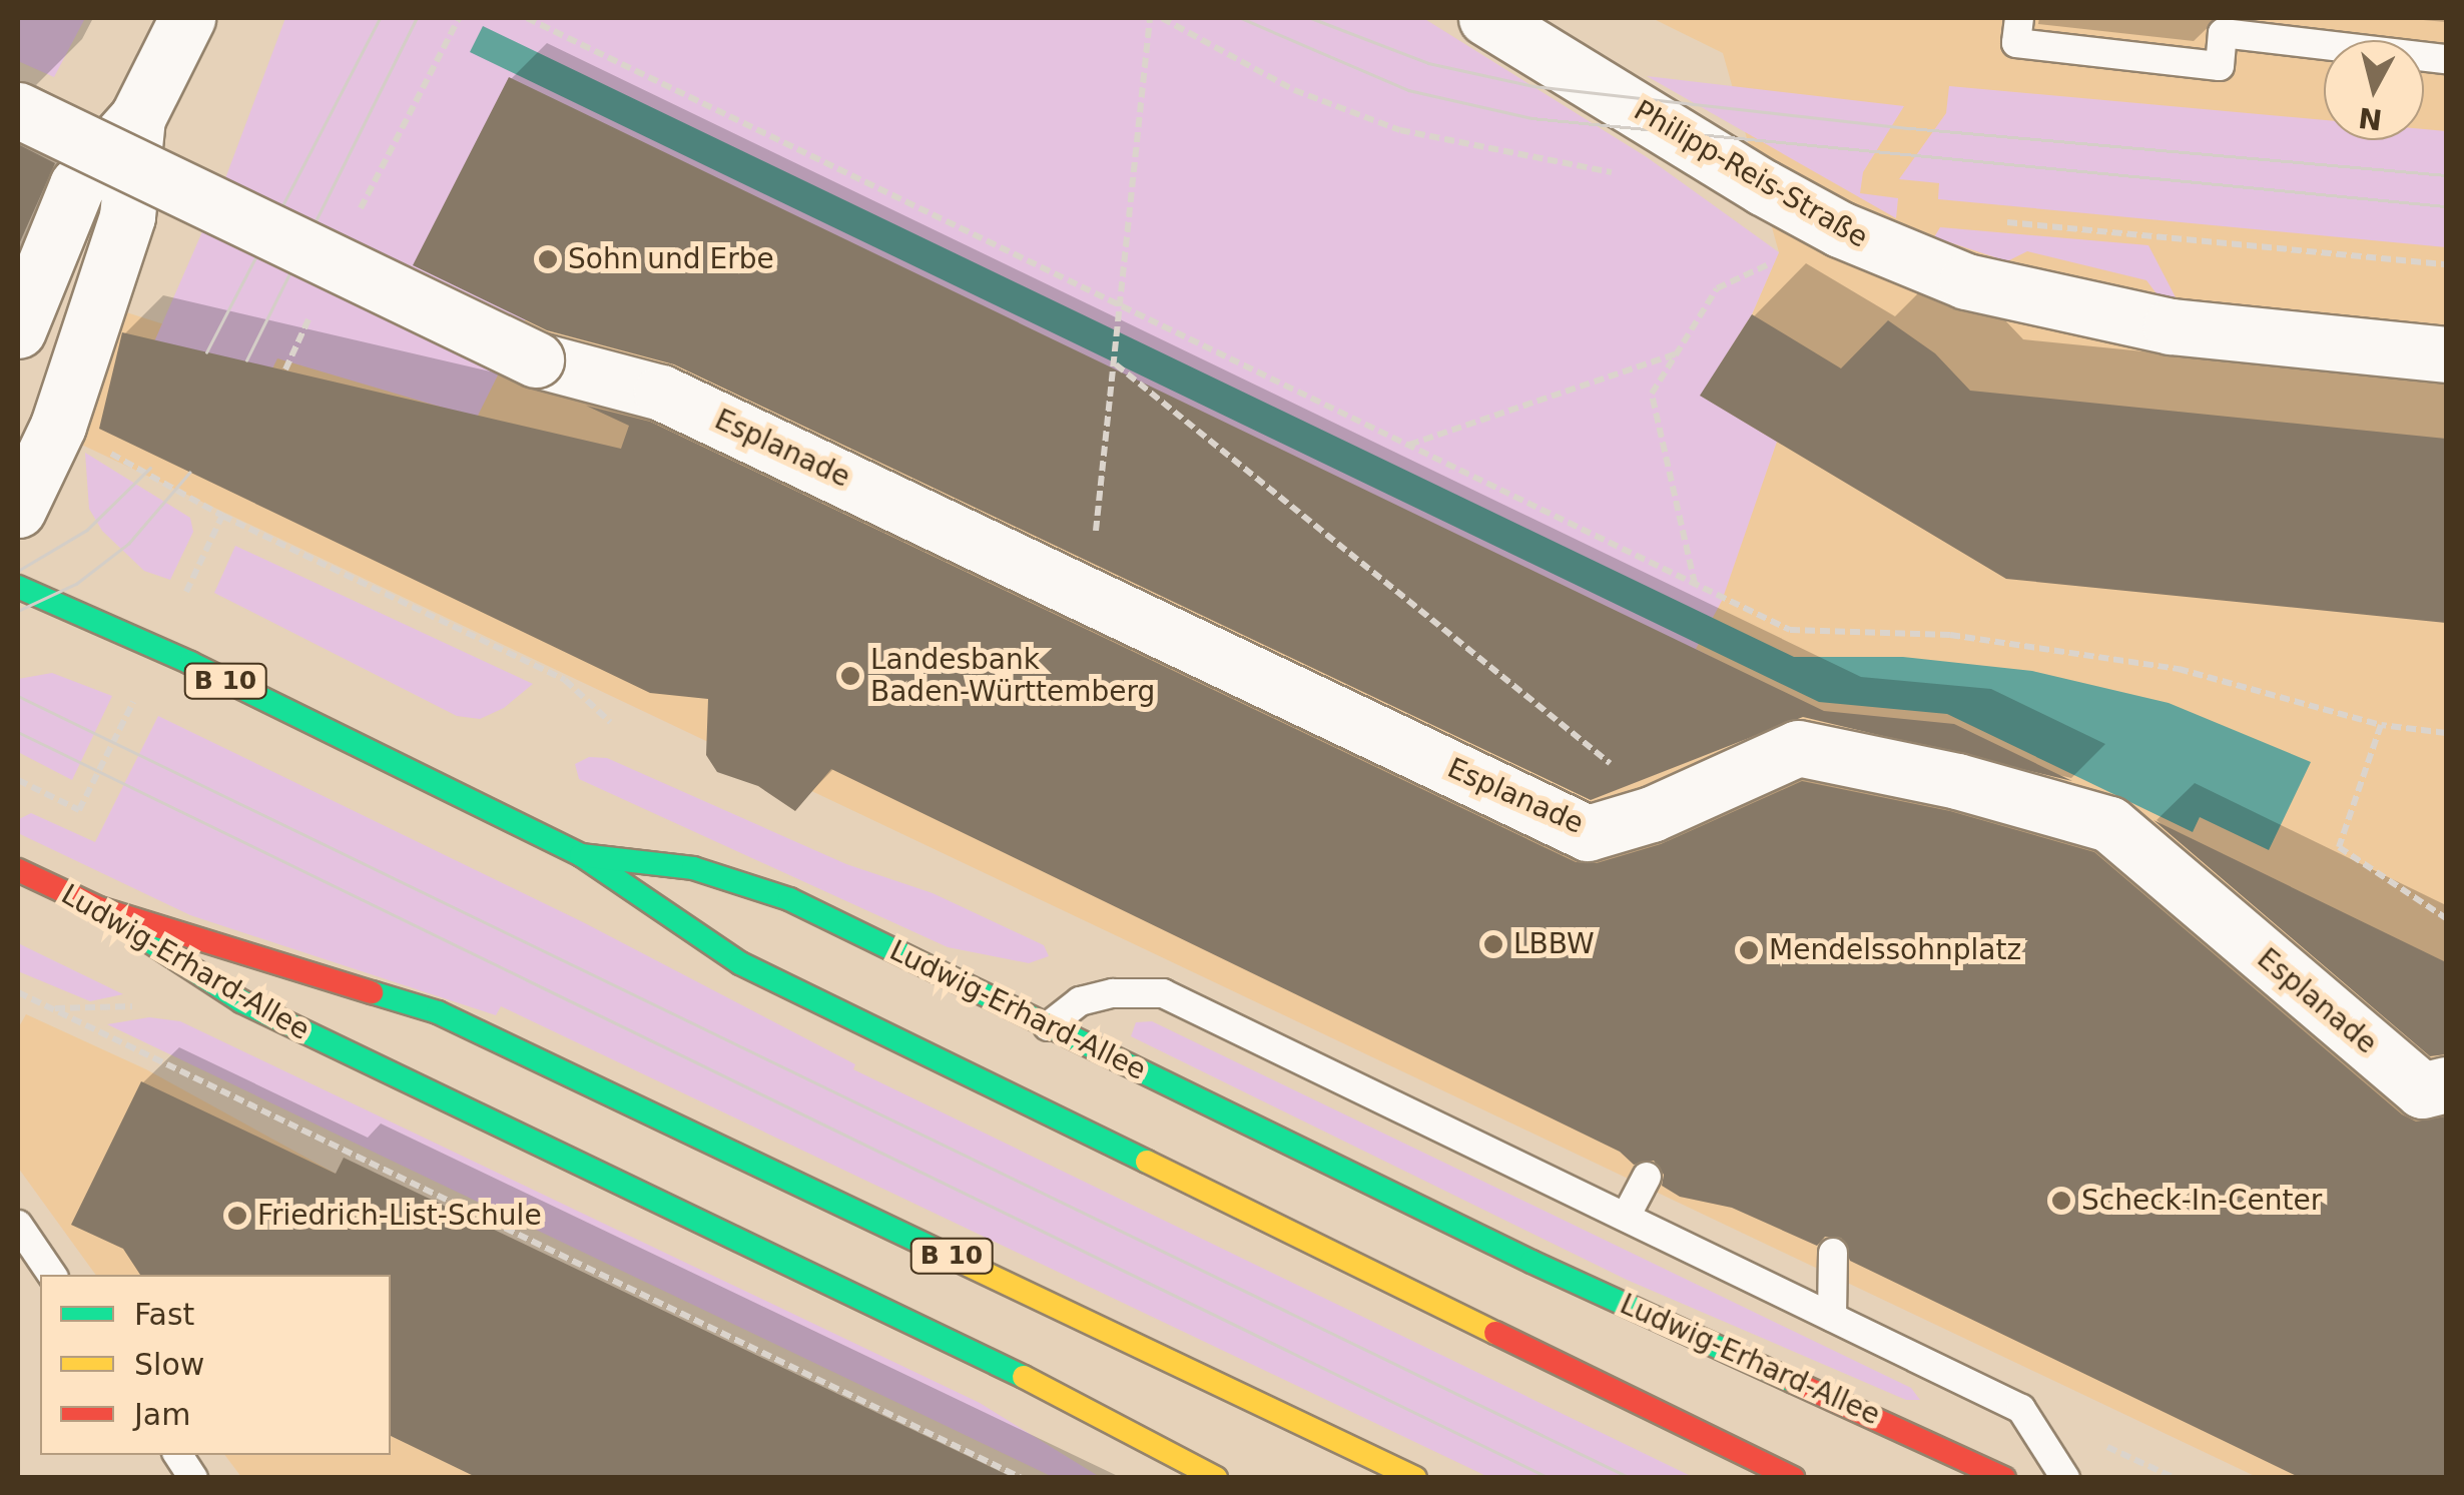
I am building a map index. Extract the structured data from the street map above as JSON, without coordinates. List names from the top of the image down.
{
  "streets": {
    "main road": ["B 10", "Ludwig-Erhard-Allee"],
    "street": ["Philipp-Reis-Straße", "Esplanade"]
  },
  "crossings": [
    ["B 10", "Ludwig-Erhard-Allee"]
  ],
  "places": [
    "Sohn und Erbe",
    "Landesbank Baden-Württemberg",
    "LBBW",
    "Mendelssohnplatz",
    "Scheck-In-Center",
    "Friedrich-List-Schule"
  ],
  "legend": ["Fast", "Slow", "Jam"],
  "north": "bottom"
}
